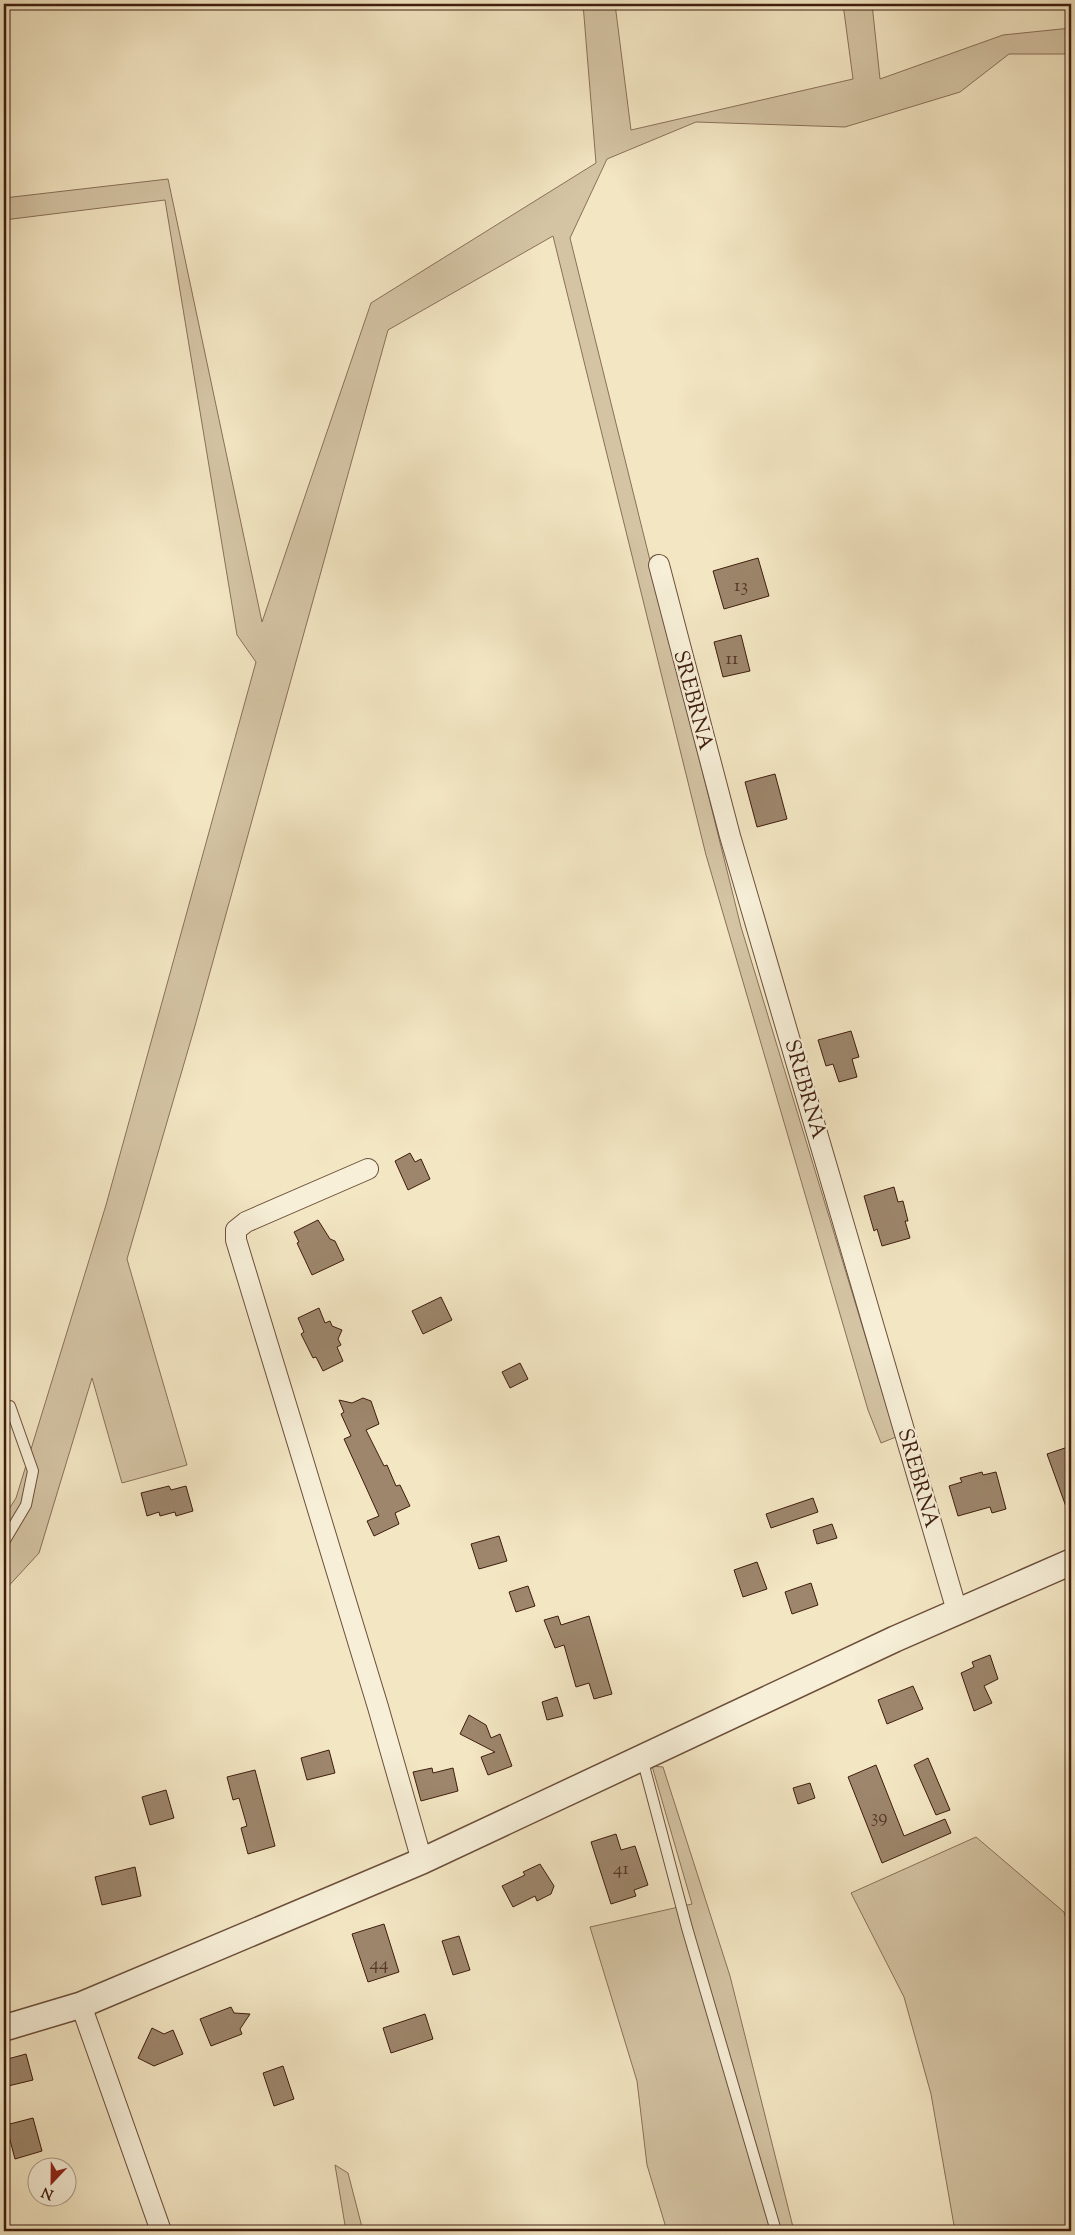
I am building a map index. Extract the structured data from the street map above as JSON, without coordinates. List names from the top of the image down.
{
  "streets": {
    "street": ["SREBRNA"]
  },
  "house_numbers": [
    "13",
    "11",
    "39",
    "41",
    "44"
  ],
  "north": "bottom"
}
